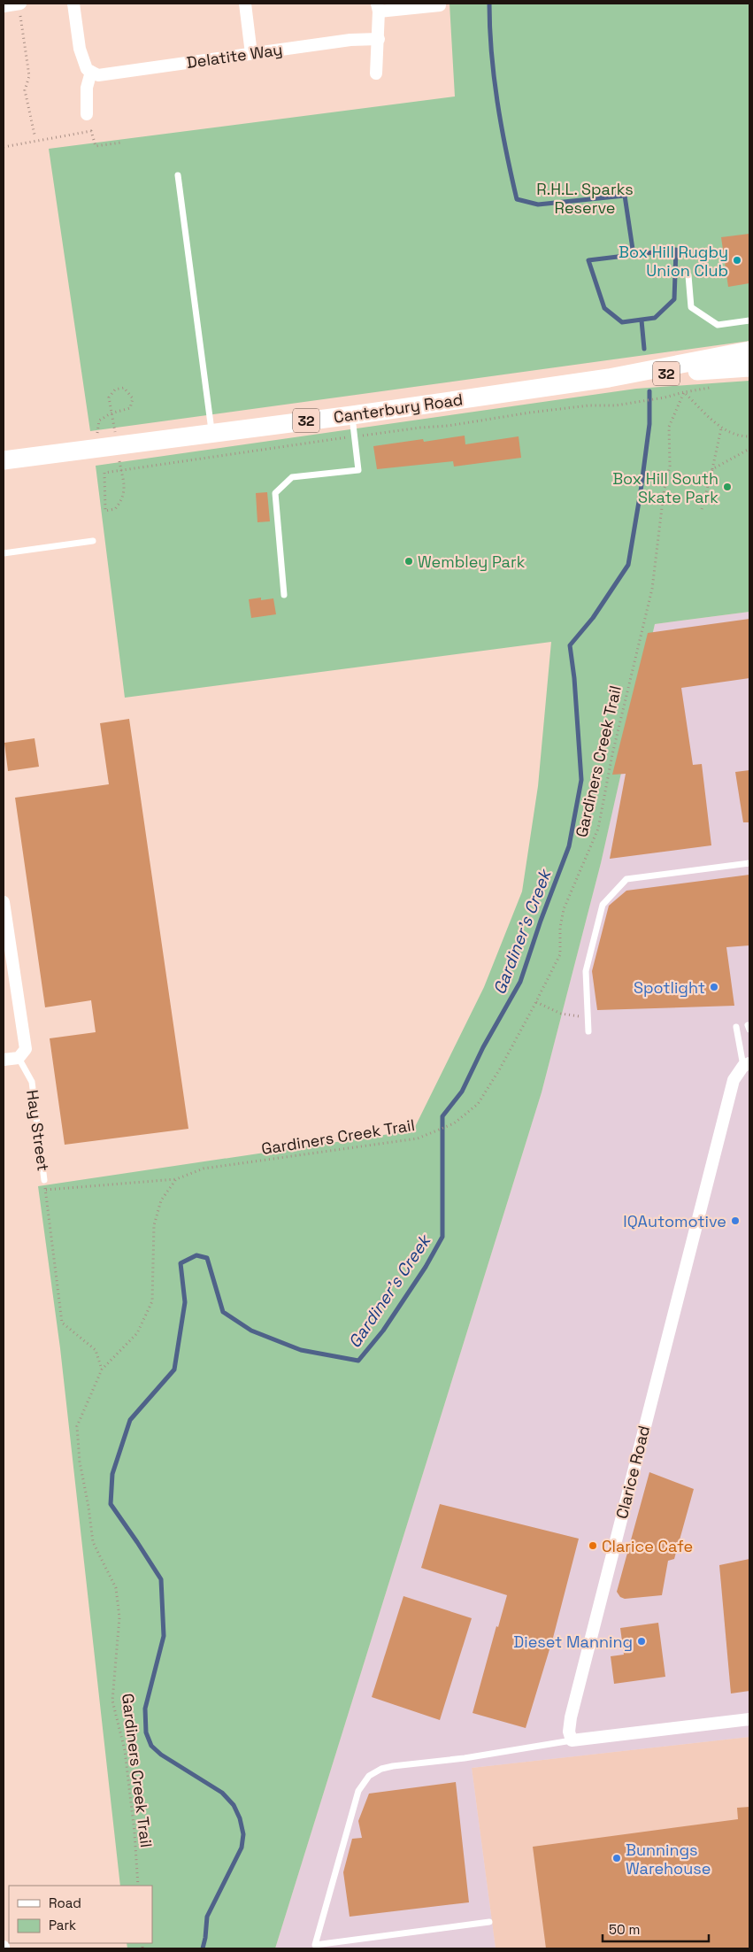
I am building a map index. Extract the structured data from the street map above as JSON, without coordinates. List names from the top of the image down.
{
  "streets": {
    "main road": ["32", "Canterbury Road"],
    "street": ["Delatite Way", "Clarice Road"],
    "lane": ["Hay Street"],
    "path": ["Gardiners Creek Trail"]
  },
  "water": ["Gardiner's Creek"],
  "parks": ["R.H.L. Sparks Reserve"],
  "places": [
    "Box Hill Rugby Union Club",
    "Box Hill South Skate Park",
    "Wembley Park",
    "Spotlight",
    "IQAutomotive",
    "Clarice Cafe",
    "Dieset Manning",
    "Bunnings Warehouse"
  ],
  "legend": ["Road", "Park"],
  "scale_bar": "50 m"
}
